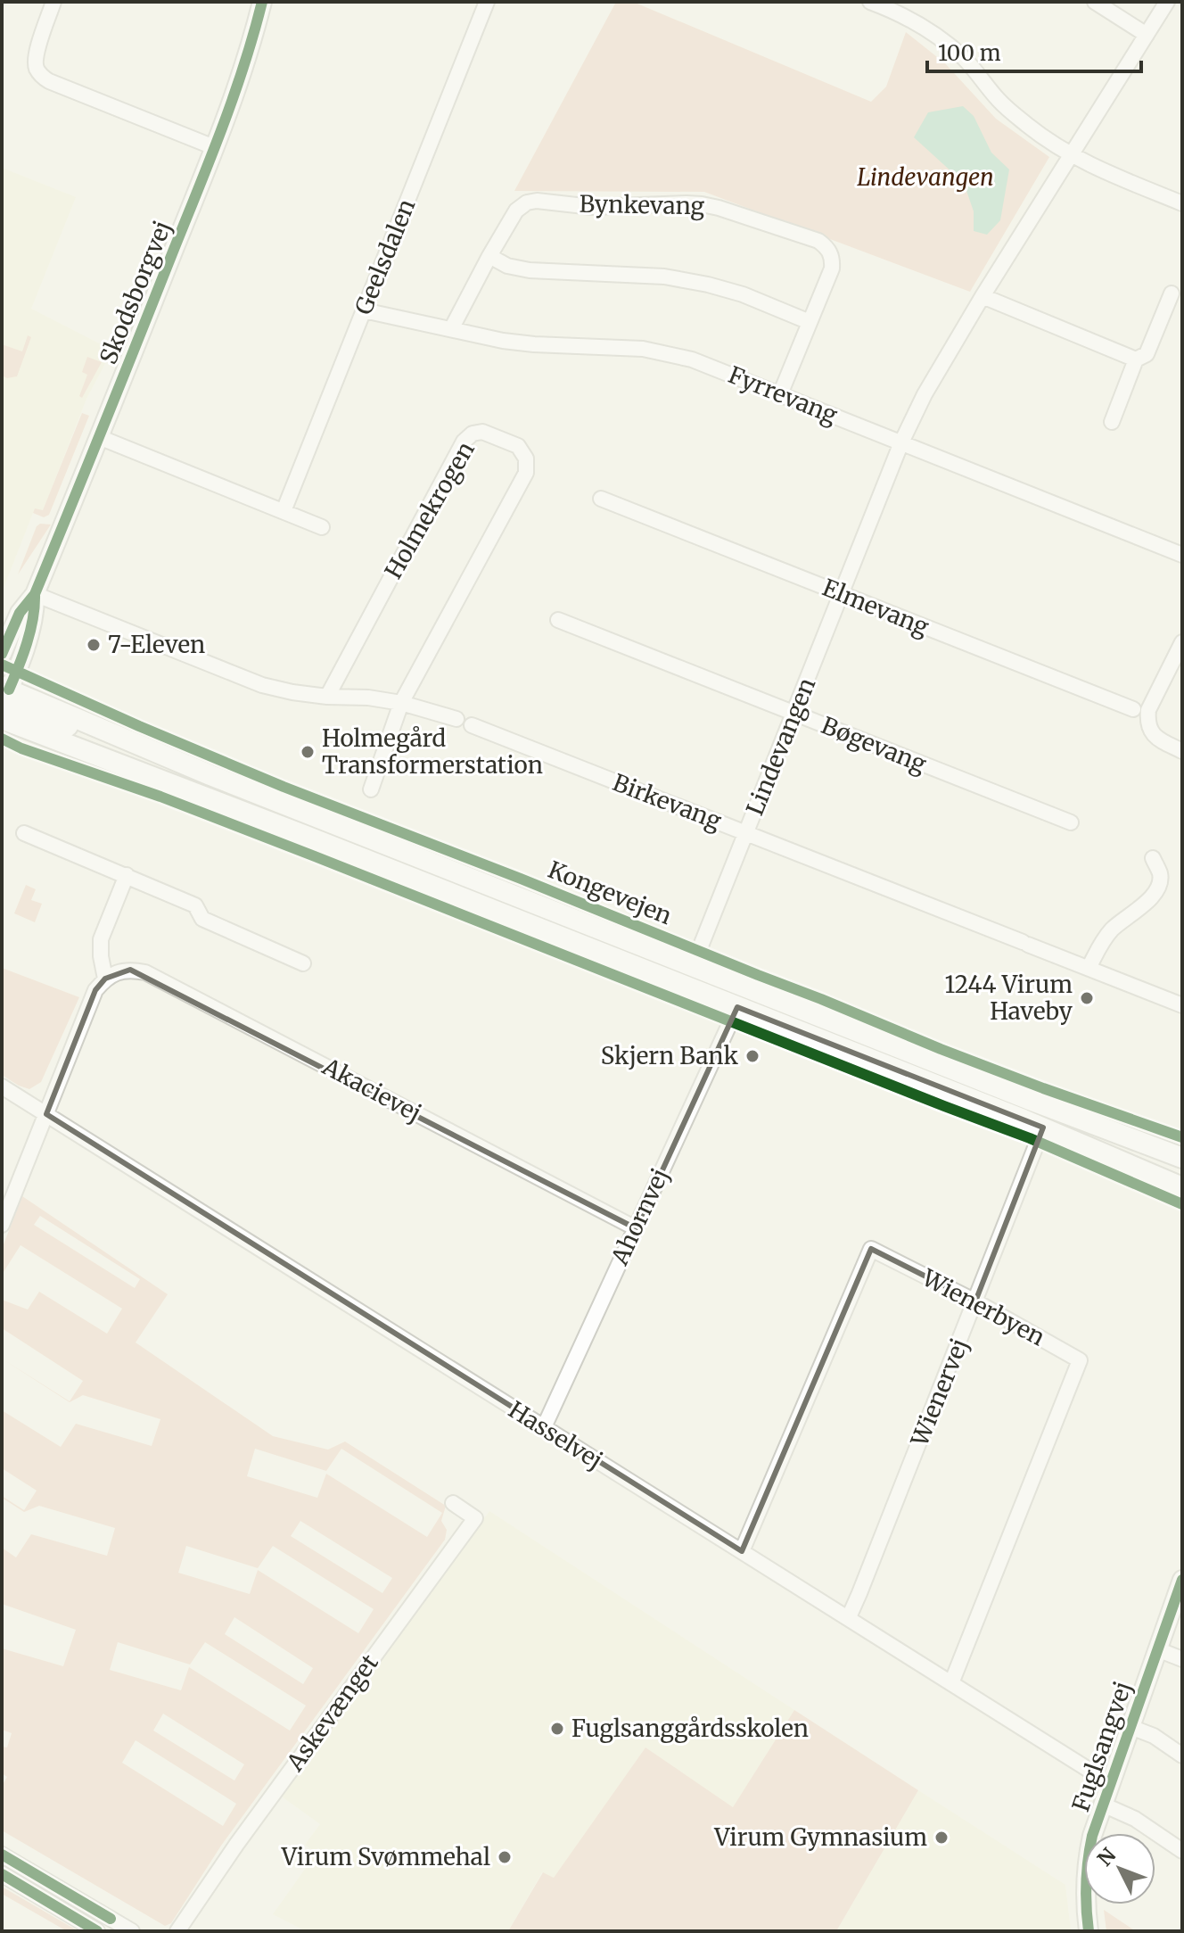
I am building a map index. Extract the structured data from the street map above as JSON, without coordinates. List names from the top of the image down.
{
  "streets": {
    "main road": ["Kongevejen"],
    "street": [
      "Bynkevang",
      "Geelsdalen",
      "Skodsborgvej",
      "Fyrrevang",
      "Holmekrogen",
      "Elmevang",
      "Bøgevang",
      "Lindevangen",
      "Birkevang",
      "Akacievej",
      "Ahornvej",
      "Wienerbyen",
      "Wienervej",
      "Hasselvej",
      "Askevænget",
      "Fuglsangvej"
    ]
  },
  "crossings": [
    ["Bynkevang", "Fyrrevang"],
    ["Geelsdalen", "Fyrrevang"],
    ["Skodsborgvej", "Kongevejen"],
    ["Fyrrevang", "Lindevangen"],
    ["Elmevang", "Lindevangen"],
    ["Bøgevang", "Lindevangen"],
    ["Lindevangen", "Birkevang"],
    ["Lindevangen", "Kongevejen"],
    ["Akacievej", "Ahornvej"],
    ["Ahornvej", "Hasselvej"],
    ["Wienerbyen", "Wienervej"],
    ["Wienerbyen", "Hasselvej"],
    ["Wienervej", "Hasselvej"],
    ["Hasselvej", "Fuglsangvej"]
  ],
  "parks": ["Lindevangen"],
  "places": [
    "7-Eleven",
    "Holmegård Transformerstation",
    "1244 Virum Haveby",
    "Skjern Bank",
    "Fuglsanggårdsskolen",
    "Virum Gymnasium",
    "Virum Svømmehal"
  ],
  "scale_bar": "100 m",
  "north": "top left"
}
